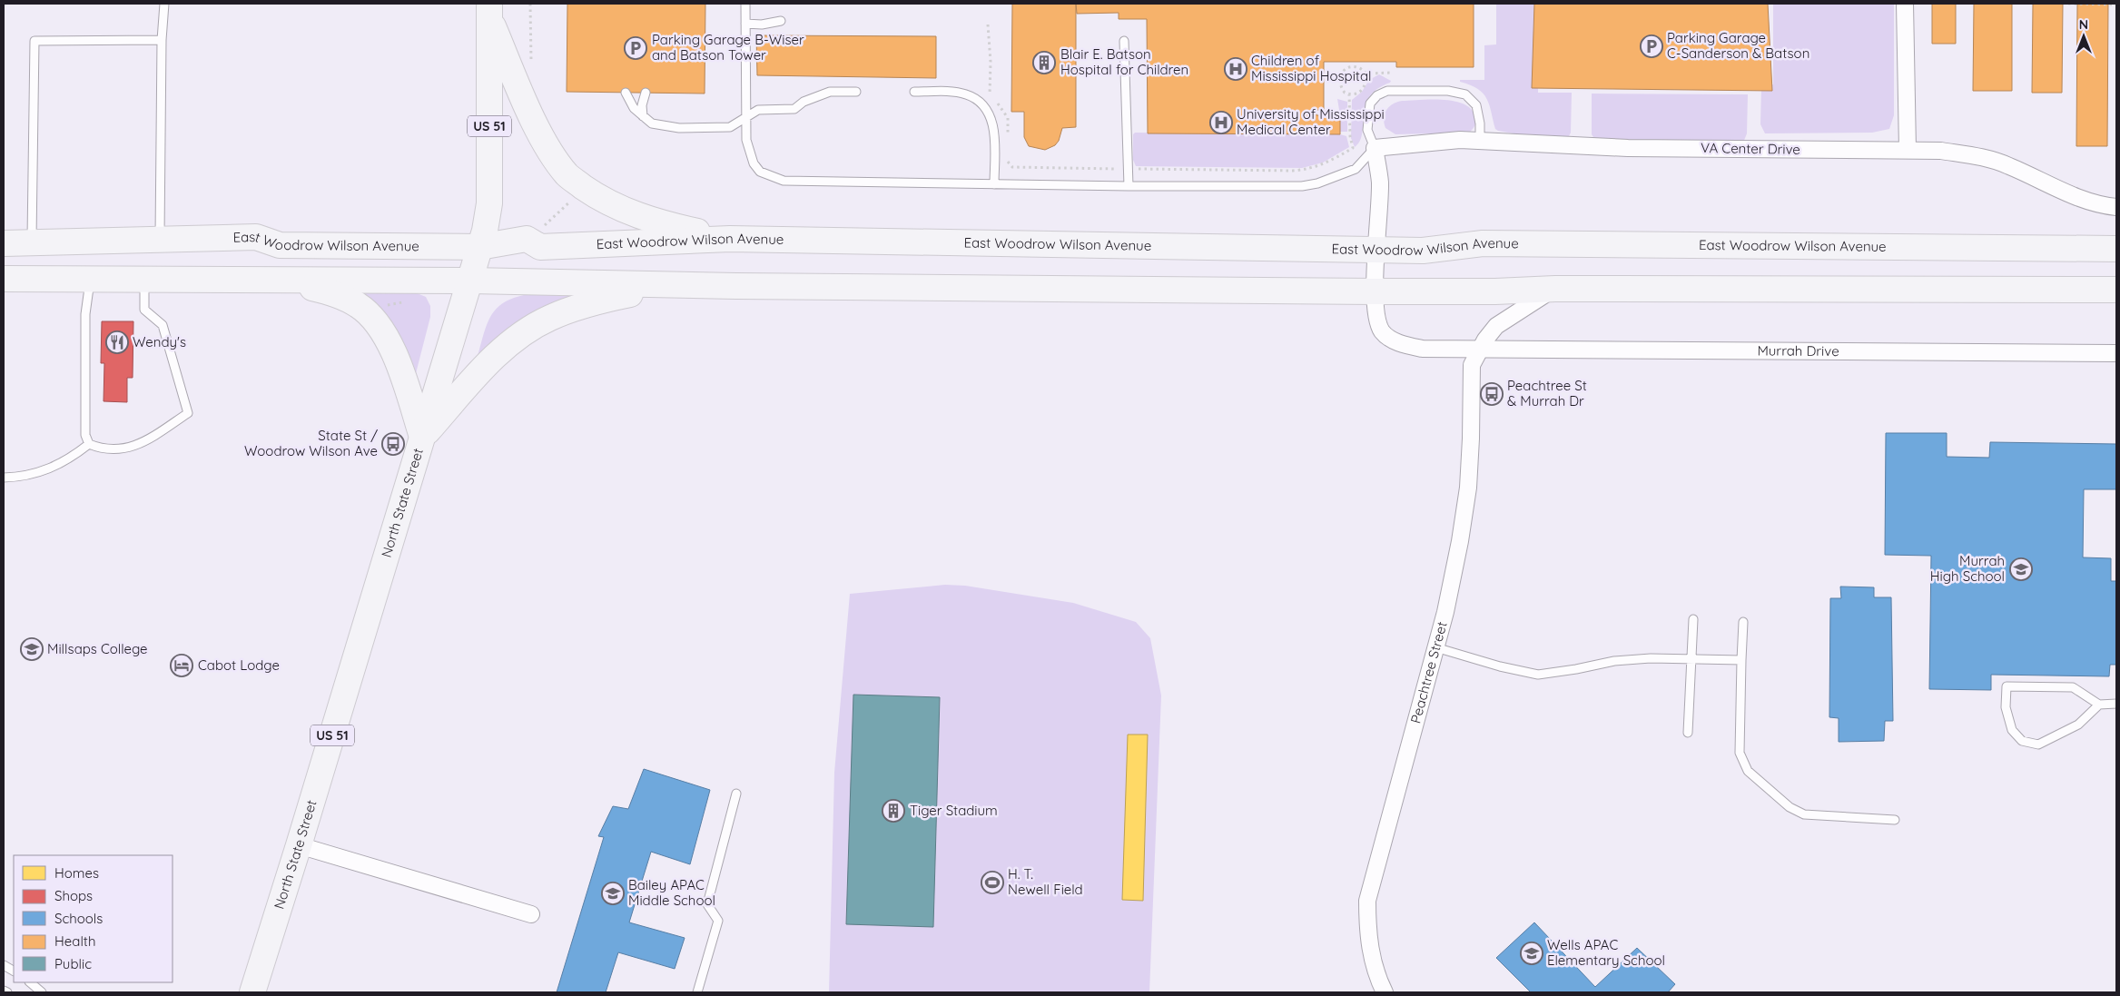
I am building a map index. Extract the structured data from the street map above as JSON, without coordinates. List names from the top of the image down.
{
  "streets": {
    "main road": ["US 51", "East Woodrow Wilson Avenue", "North State Street"],
    "street": ["VA Center Drive", "Murrah Drive", "Peachtree Street"]
  },
  "crossings": [
    ["East Woodrow Wilson Avenue", "North State Street"],
    ["Murrah Drive", "Peachtree Street"]
  ],
  "places": {
    "parking": ["Parking Garage C-Sanderson & Batson", "Parking Garage B-Wiser and Batson Tower"],
    "building": ["Blair E. Batson Hospital for Children", "Tiger Stadium"],
    "hospital": ["Children of Mississippi Hospital", "University of Mississippi Medical Center"],
    "restaurant": ["Wendy's"],
    "bus stop": ["Peachtree St & Murrah Dr", "State St / Woodrow Wilson Ave"],
    "school or university": [
      "Murrah High School",
      "Millsaps College",
      "Bailey APAC Middle School",
      "Wells APAC Elementary School"
    ],
    "hotel": ["Cabot Lodge"],
    "sports": ["H. T. Newell Field"]
  },
  "legend": [
    "Homes",
    "Shops",
    "Schools",
    "Health",
    "Public"
  ],
  "north": "top"
}
